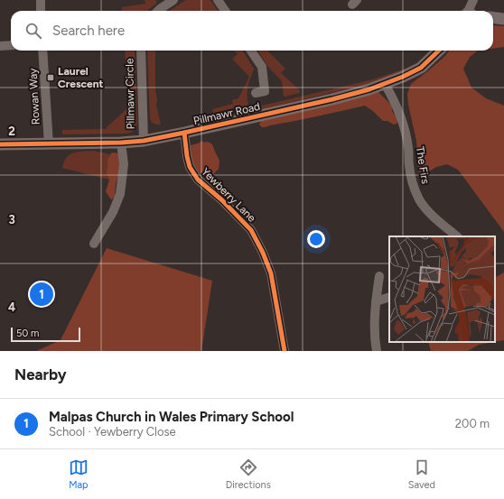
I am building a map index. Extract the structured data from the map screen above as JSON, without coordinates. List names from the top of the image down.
{
  "streets": {
    "street": [
      "Pillmawr Circle",
      "Rowan Way",
      "Pillmawr Road",
      "The Firs",
      "Yewberry Lane"
    ]
  },
  "crossings": [
    ["Pillmawr Circle", "Pillmawr Road"],
    ["Rowan Way", "Pillmawr Road"],
    ["Pillmawr Road", "The Firs"],
    ["Pillmawr Road", "Yewberry Lane"]
  ],
  "places": {
    "transit": ["Laurel Crescent"]
  },
  "scale_bar": "50 m",
  "page": {
    "search": "Search here",
    "pins": "1",
    "scale": "50 m",
    "heading": "Nearby",
    "list": [
      {
        "mark": "1",
        "name": "Malpas Church in Wales Primary School",
        "note": "School · Yewberry Close",
        "value": "200 m"
      }
    ],
    "nav": ["Map", "Directions", "Saved"]
  },
  "grid": {
    "rows": ["2", "3", "4"]
  }
}
